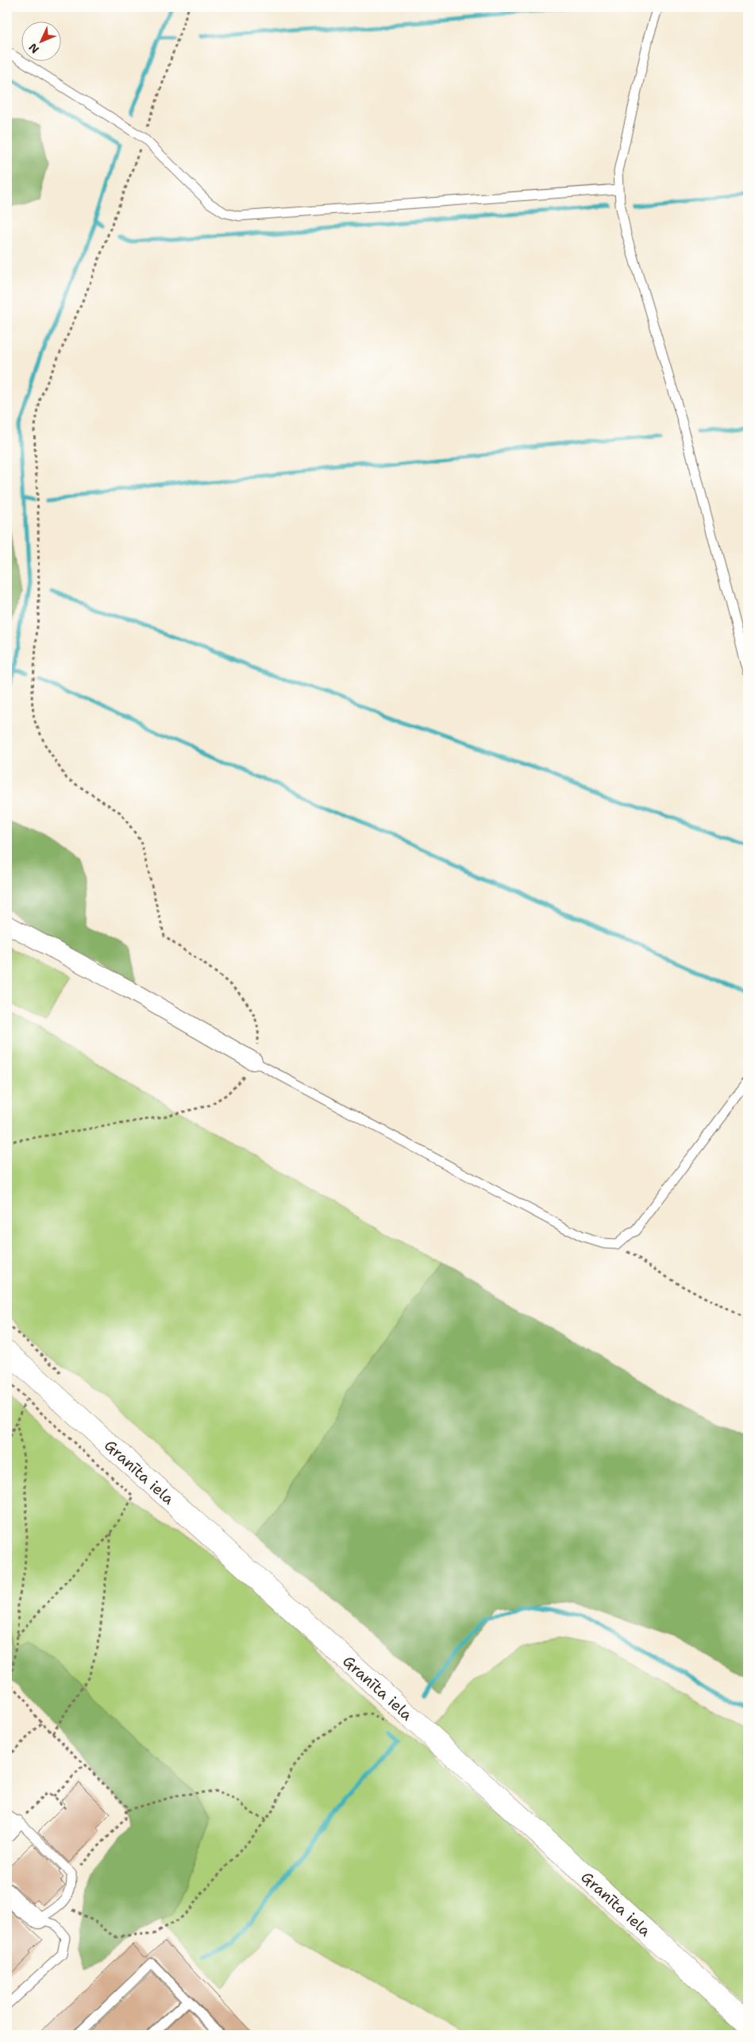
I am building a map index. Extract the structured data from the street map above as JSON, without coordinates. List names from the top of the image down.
{
  "streets": {
    "main road": ["Granīta iela"]
  },
  "north": "bottom left"
}
